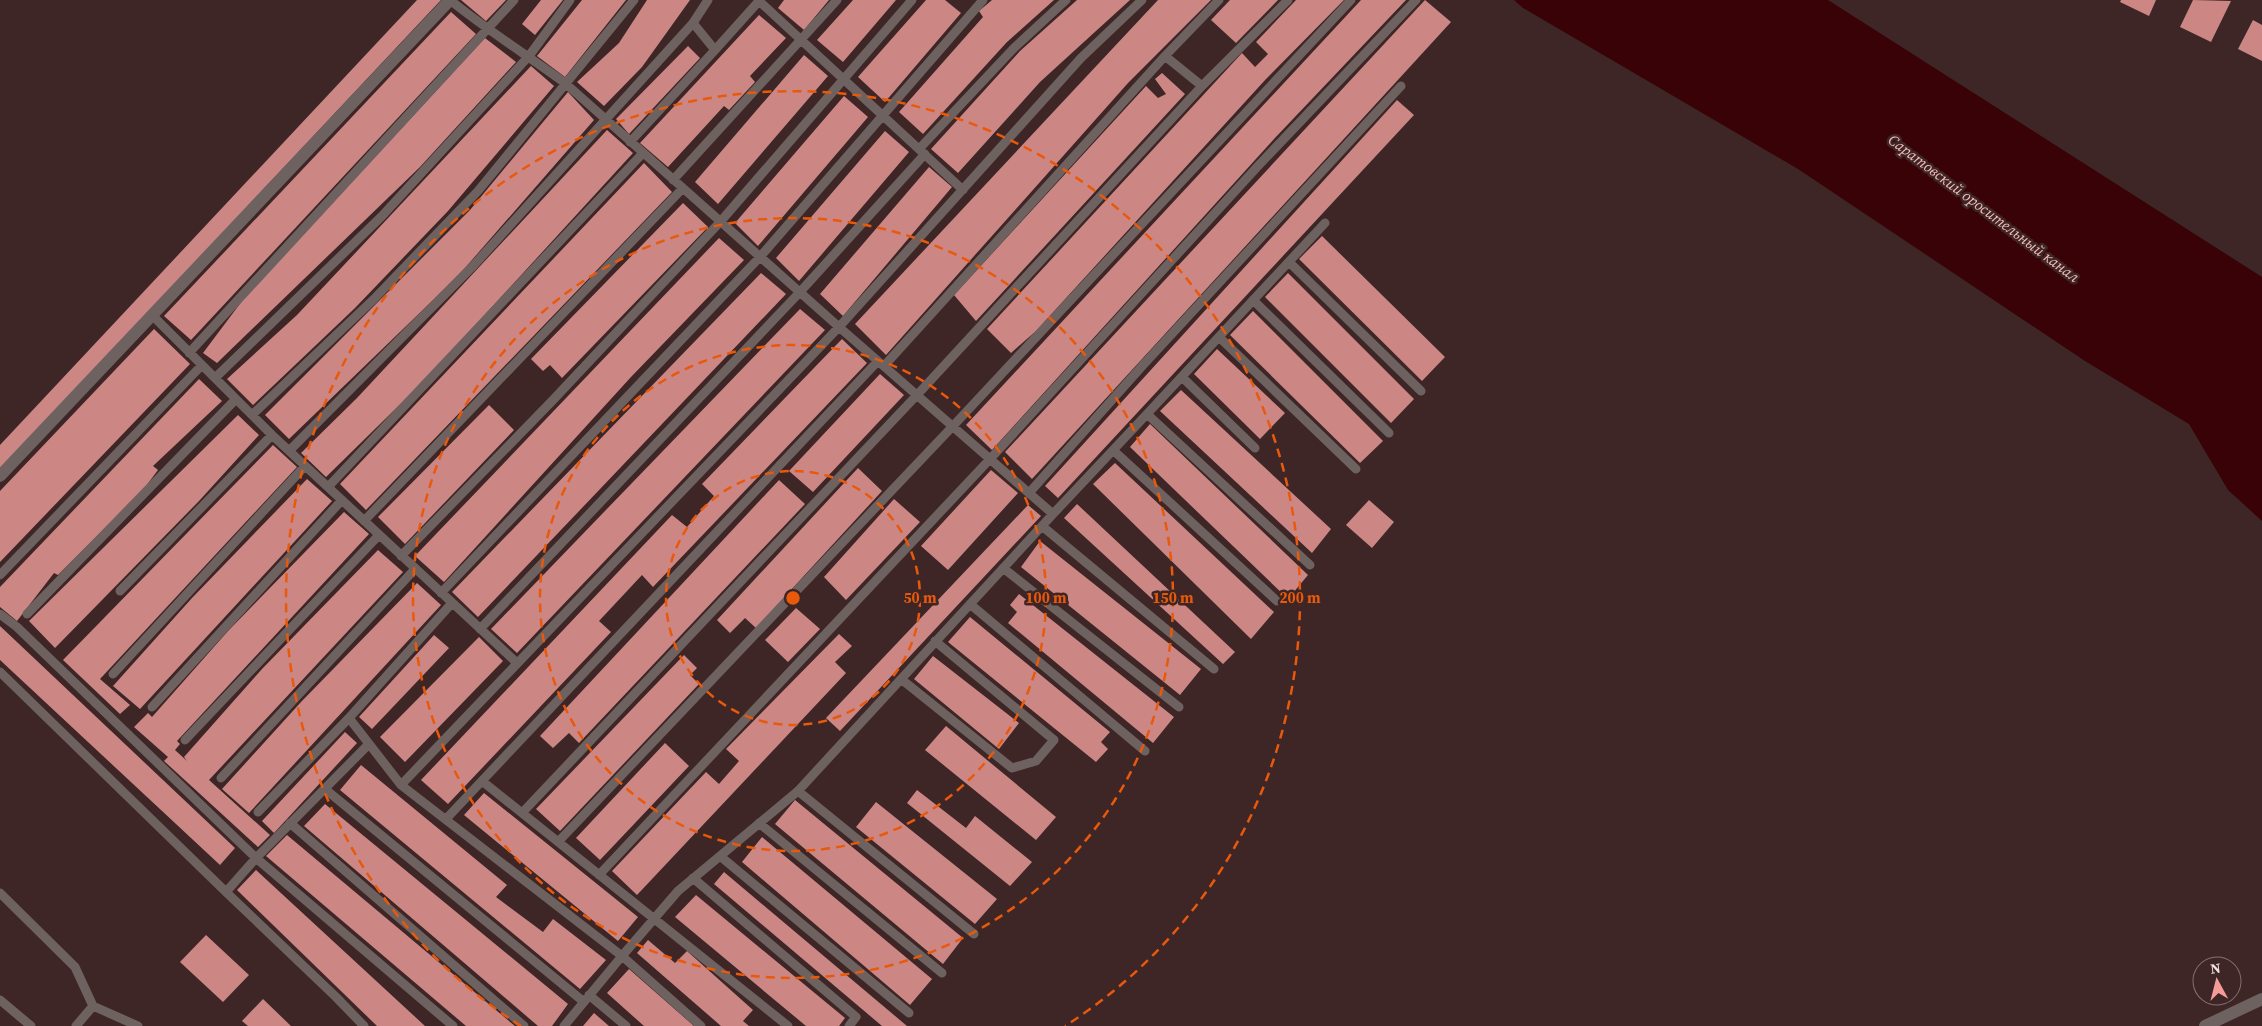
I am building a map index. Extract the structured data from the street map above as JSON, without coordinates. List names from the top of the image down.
{
  "water": ["Саратовский оросительный канал"],
  "north": "top",
  "rings": [
    "50 m",
    "100 m",
    "150 m",
    "200 m"
  ]
}
